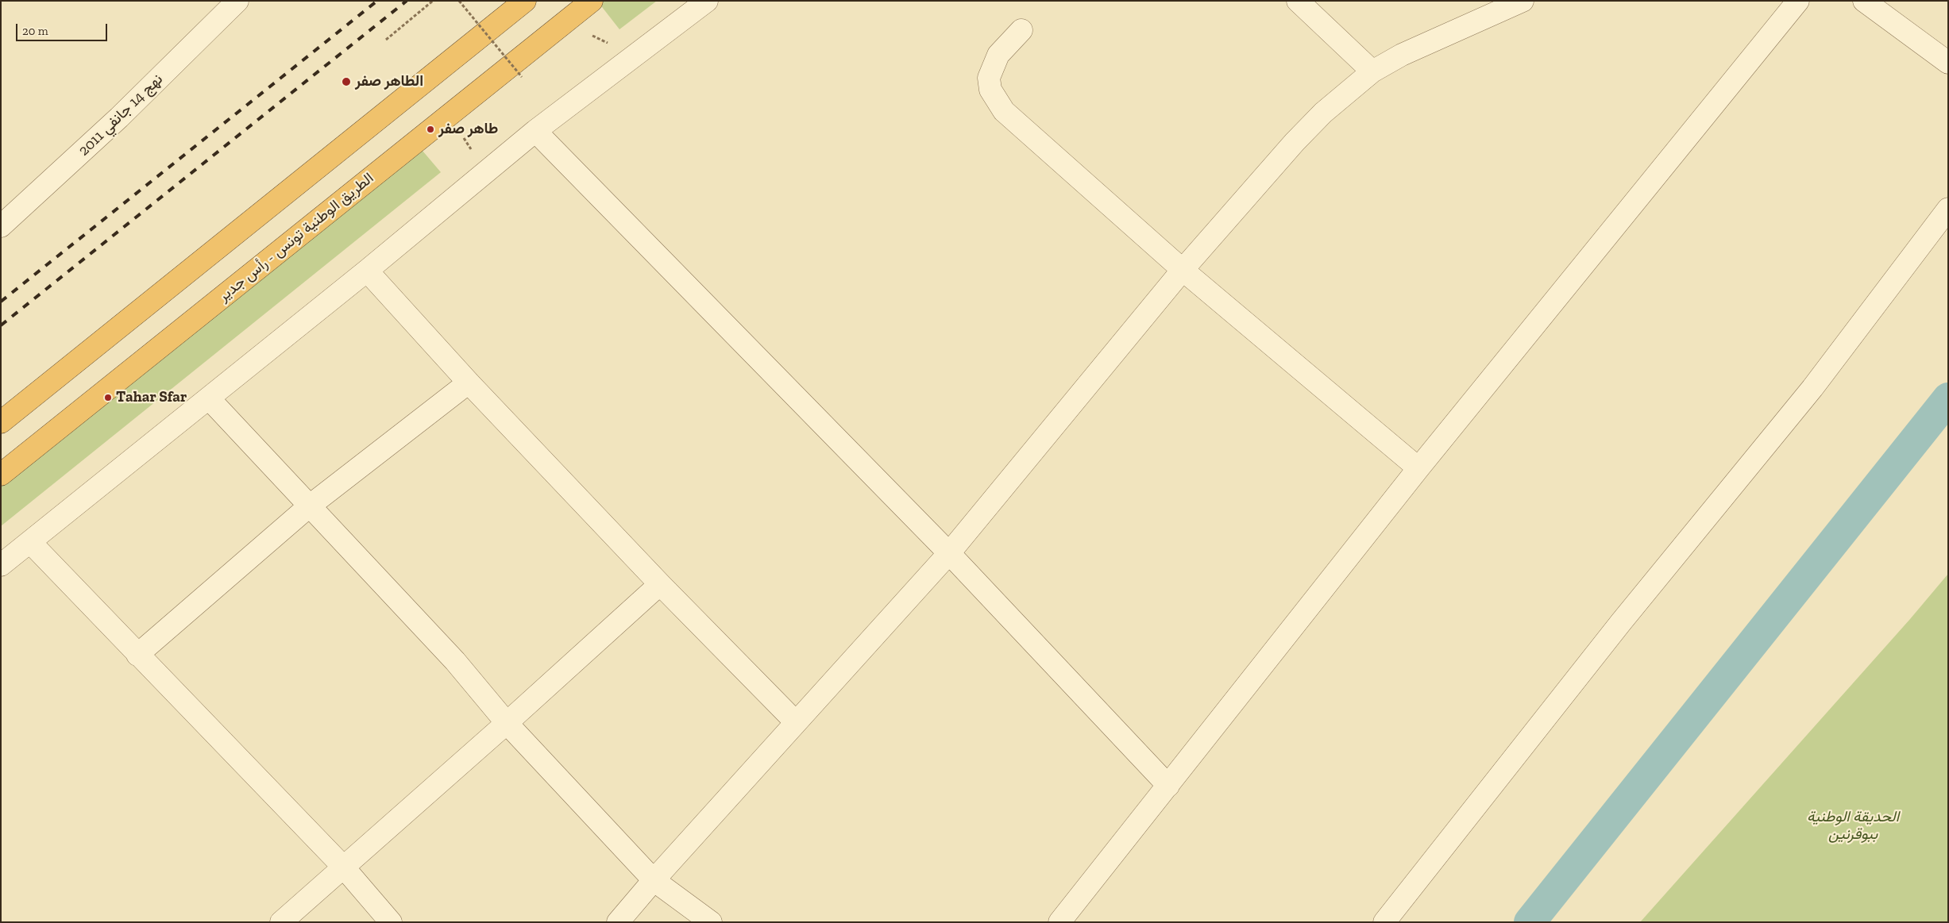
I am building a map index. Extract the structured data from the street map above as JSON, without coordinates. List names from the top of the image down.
{
  "streets": {
    "highway": ["الطريق الوطنية تونس - رأس جدير"],
    "street": ["نهج 14 جانفي 2011"]
  },
  "parks": ["الحديقة الوطنية ببوقرنين"],
  "places": ["الطاهر صفر", "طاهر صفر", "Tahar Sfar"],
  "scale_bar": "20 m"
}
